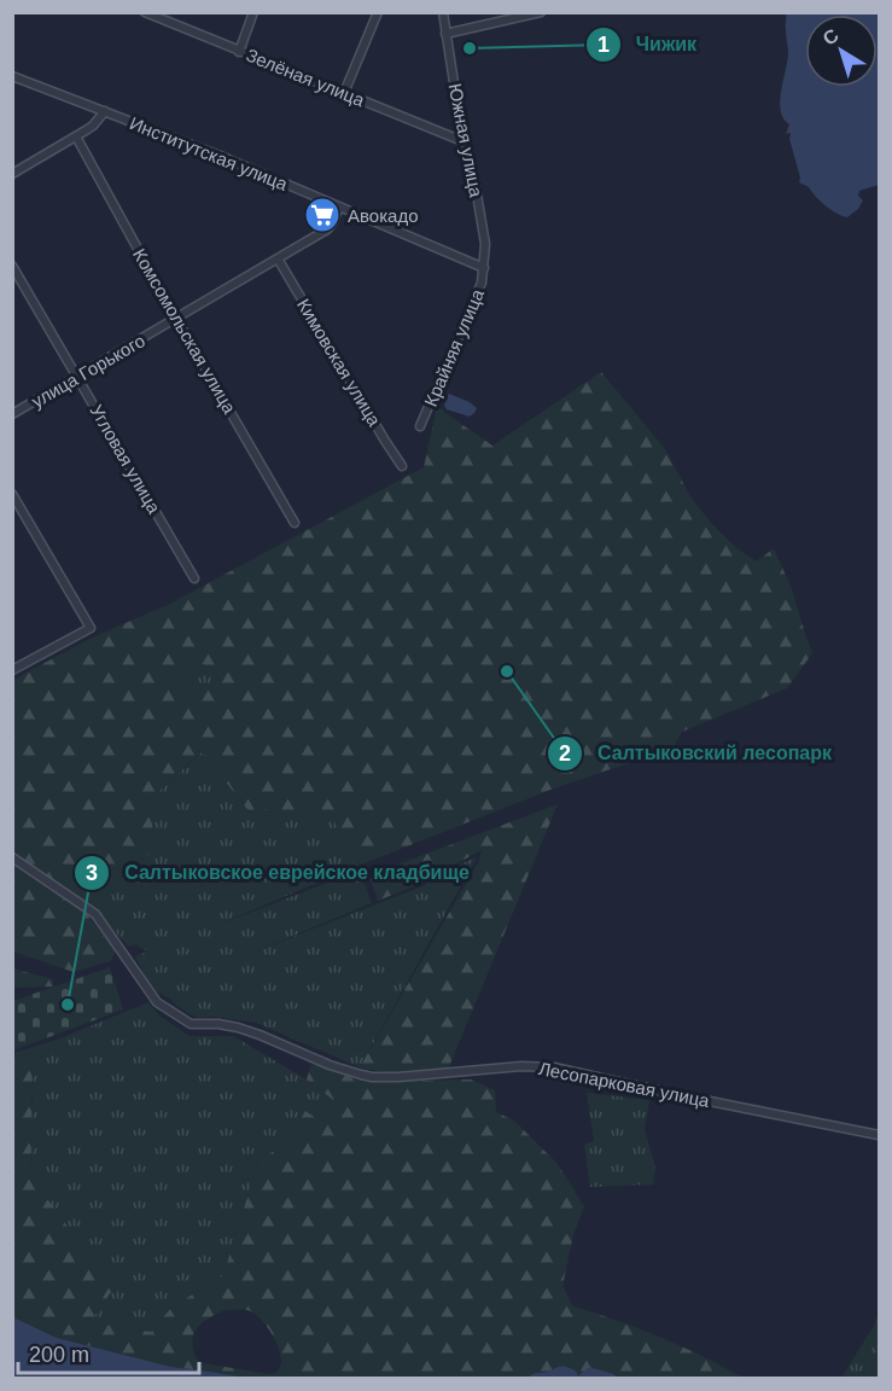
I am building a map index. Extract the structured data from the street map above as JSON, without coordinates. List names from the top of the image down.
{
  "streets": {
    "street": [
      "Зелёная улица",
      "Южная улица",
      "Институтская улица",
      "Комсомольская улица",
      "Крайняя улица",
      "Кимовская улица",
      "улица Горького",
      "Угловая улица",
      "Лесопарковая улица"
    ]
  },
  "crossings": [
    ["Зелёная улица", "Южная улица"],
    ["Южная улица", "Институтская улица"],
    ["Южная улица", "Крайняя улица"],
    ["Институтская улица", "Крайняя улица"],
    ["Институтская улица", "улица Горького"],
    ["Комсомольская улица", "улица Горького"],
    ["Кимовская улица", "улица Горького"],
    ["улица Горького", "Угловая улица"]
  ],
  "places": {
    "other": ["Чижик", "Салтыковский лесопарк", "Салтыковское еврейское кладбище"],
    "supermarket": ["Авокадо"]
  },
  "scale_bar": "200 m",
  "north": "top left"
}
